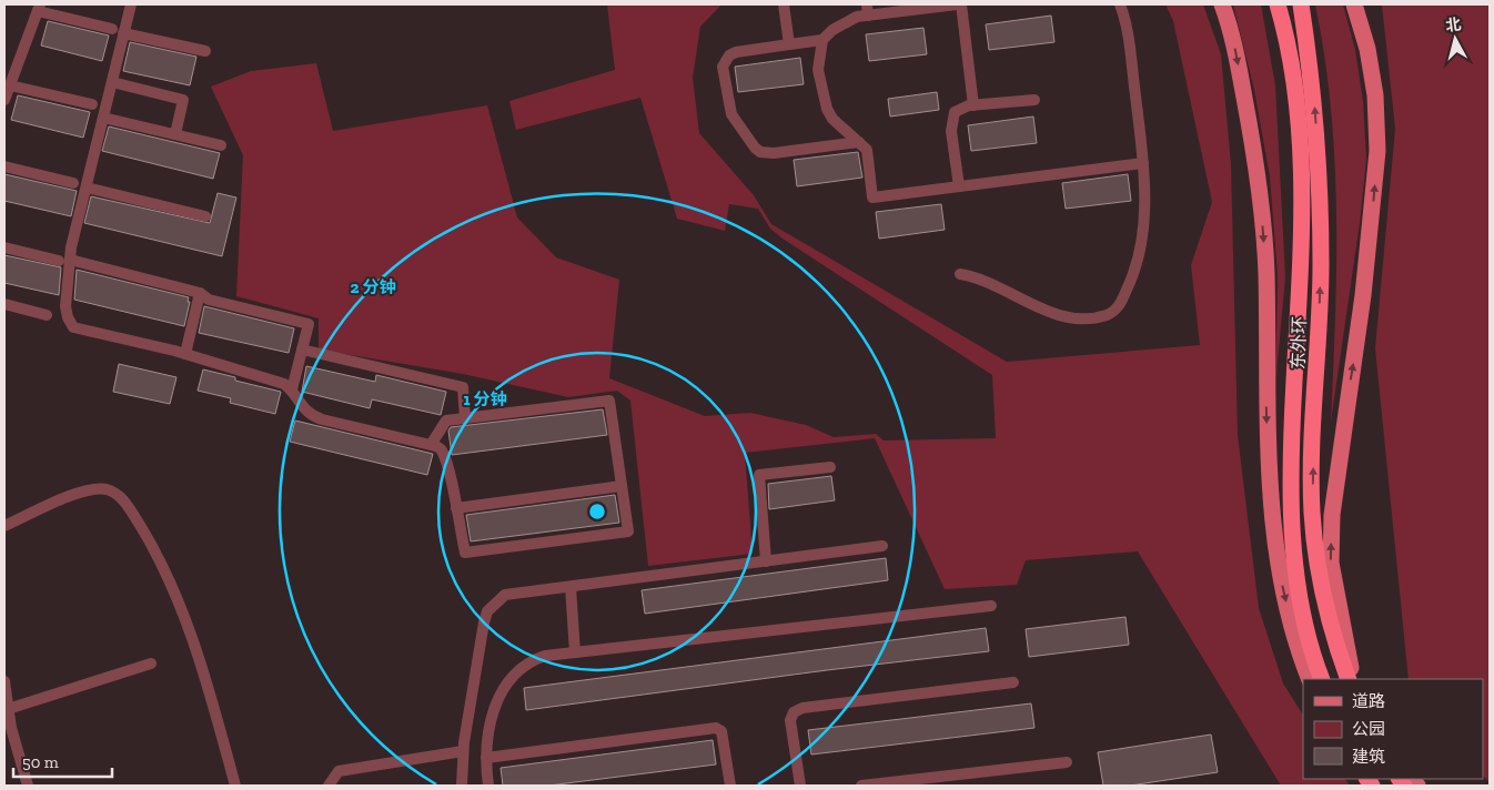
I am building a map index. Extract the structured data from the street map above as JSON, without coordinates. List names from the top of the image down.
{
  "streets": {
    "highway": ["东外环"]
  },
  "legend": ["道路", "公园", "建筑"],
  "scale_bar": "50 m",
  "north": "top",
  "rings": ["2 分钟", "1 分钟"]
}
